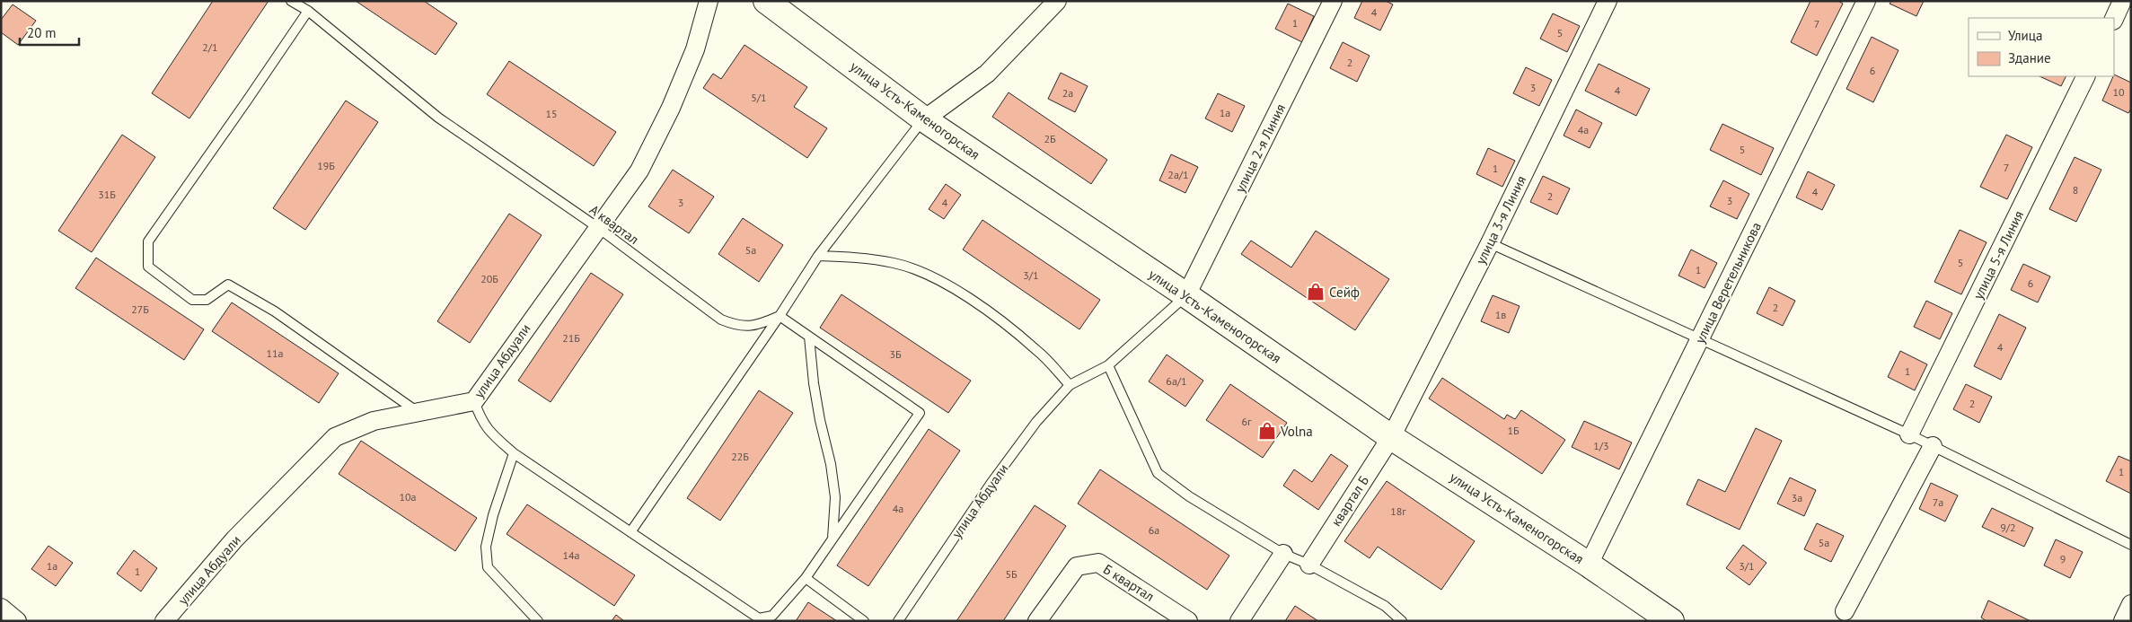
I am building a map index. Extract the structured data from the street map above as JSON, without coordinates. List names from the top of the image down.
{
  "streets": {
    "street": [
      "улица Усть-Каменогорская",
      "улица 2-я Линия",
      "улица 3-я Линия",
      "улица 5-я Линия",
      "улица Веретельникова",
      "улица Абдуали",
      "квартал Б",
      "Б квартал"
    ],
    "lane": ["А квартал"]
  },
  "crossings": [
    ["улица Усть-Каменогорская", "улица 2-я Линия"],
    ["улица Усть-Каменогорская", "улица 3-я Линия"],
    ["улица Усть-Каменогорская", "улица Веретельникова"],
    ["улица Усть-Каменогорская", "квартал Б"],
    ["улица 3-я Линия", "квартал Б"],
    ["А квартал", "улица Абдуали"]
  ],
  "places": {
    "shop": ["Сейф", "Volna"]
  },
  "house_numbers": [
    "4",
    "1",
    "7",
    "5",
    "2/1",
    "2",
    "6",
    "3",
    "4",
    "10",
    "2а",
    "5/1",
    "1а",
    "15",
    "4а",
    "2Б",
    "5",
    "19Б",
    "7",
    "1",
    "2а/1",
    "8",
    "4",
    "31Б",
    "2",
    "3",
    "3",
    "4",
    "5а",
    "5",
    "1",
    "3/1",
    "20Б",
    "6",
    "2",
    "27Б",
    "1в",
    "21Б",
    "4",
    "11а",
    "3Б",
    "1",
    "6а/1",
    "2",
    "6г",
    "1Б",
    "1/3",
    "22Б",
    "1",
    "10а",
    "3а",
    "7а",
    "4а",
    "18г",
    "9/2",
    "6а",
    "5а",
    "14а",
    "9",
    "1а",
    "3/1",
    "1",
    "5Б"
  ],
  "legend": ["Улица", "Здание"],
  "scale_bar": "20 m"
}
